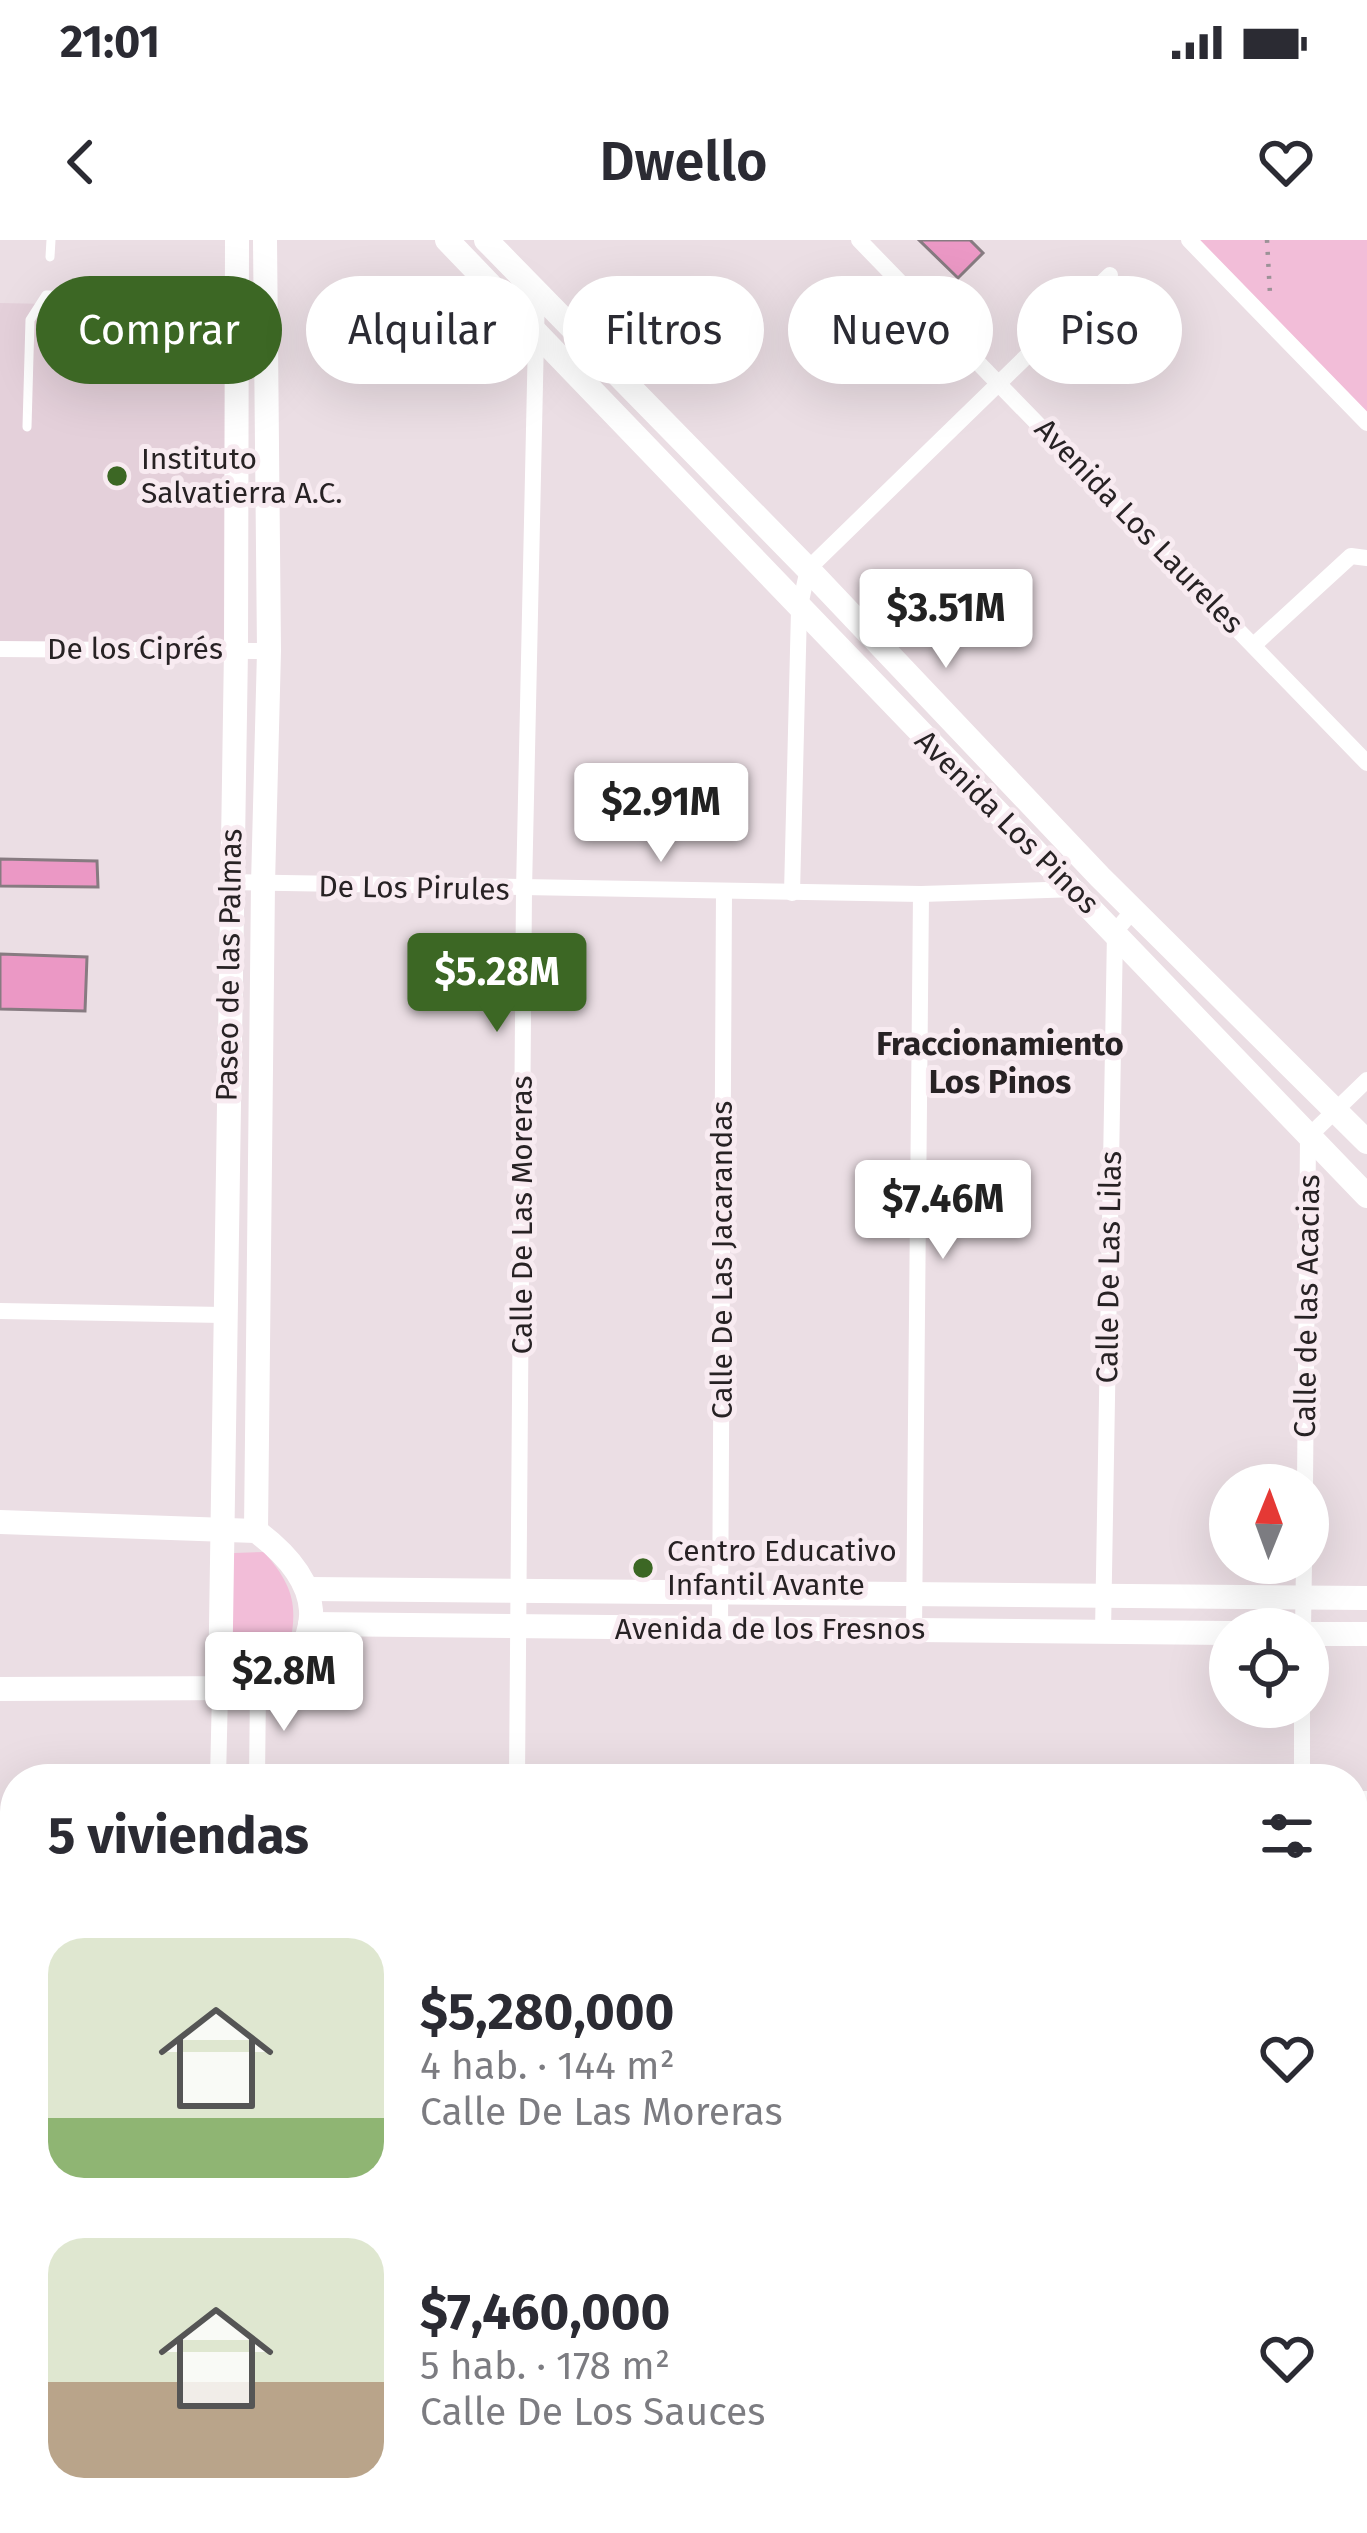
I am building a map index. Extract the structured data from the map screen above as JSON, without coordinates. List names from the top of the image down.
{
  "streets": {
    "street": [
      "Avenida Los Laureles",
      "De los Ciprés",
      "Avenida Los Pinos",
      "De Los Pirules",
      "Paseo de las Palmas",
      "Calle De Las Moreras",
      "Calle De Las Jacarandas",
      "Calle De Las Lilas",
      "Calle de las Acacias",
      "Avenida de los Fresnos"
    ]
  },
  "crossings": [
    ["De los Ciprés", "Paseo de las Palmas"],
    ["Avenida Los Pinos", "De Los Pirules"],
    ["Avenida Los Pinos", "Calle De Las Lilas"],
    ["Avenida Los Pinos", "Calle de las Acacias"],
    ["De Los Pirules", "Paseo de las Palmas"],
    ["De Los Pirules", "Calle De Las Moreras"],
    ["De Los Pirules", "Calle De Las Jacarandas"],
    ["Calle De Las Moreras", "Avenida de los Fresnos"],
    ["Calle De Las Jacarandas", "Avenida de los Fresnos"],
    ["Calle De Las Lilas", "Avenida de los Fresnos"]
  ],
  "districts": ["Fraccionamiento Los Pinos"],
  "places": ["Instituto Salvatierra A.C.", "Centro Educativo Infantil Avante"],
  "north": "top",
  "page": {
    "status": "21:01",
    "header": "Dwello",
    "chip": [
      "Comprar",
      "Alquilar",
      "Filtros",
      "Nuevo",
      "Piso"
    ],
    "price": [
      "$3.51M",
      "$2.91M",
      "$5.28M",
      "$7.46M",
      "$2.8M"
    ],
    "heading": "5 viviendas",
    "list": [
      {
        "name": "$5,280,000",
        "note": "4 hab. · 144 m² · Calle De Las Moreras"
      },
      {
        "name": "$7,460,000",
        "note": "5 hab. · 178 m² · Calle De Los Sauces"
      }
    ]
  }
}
